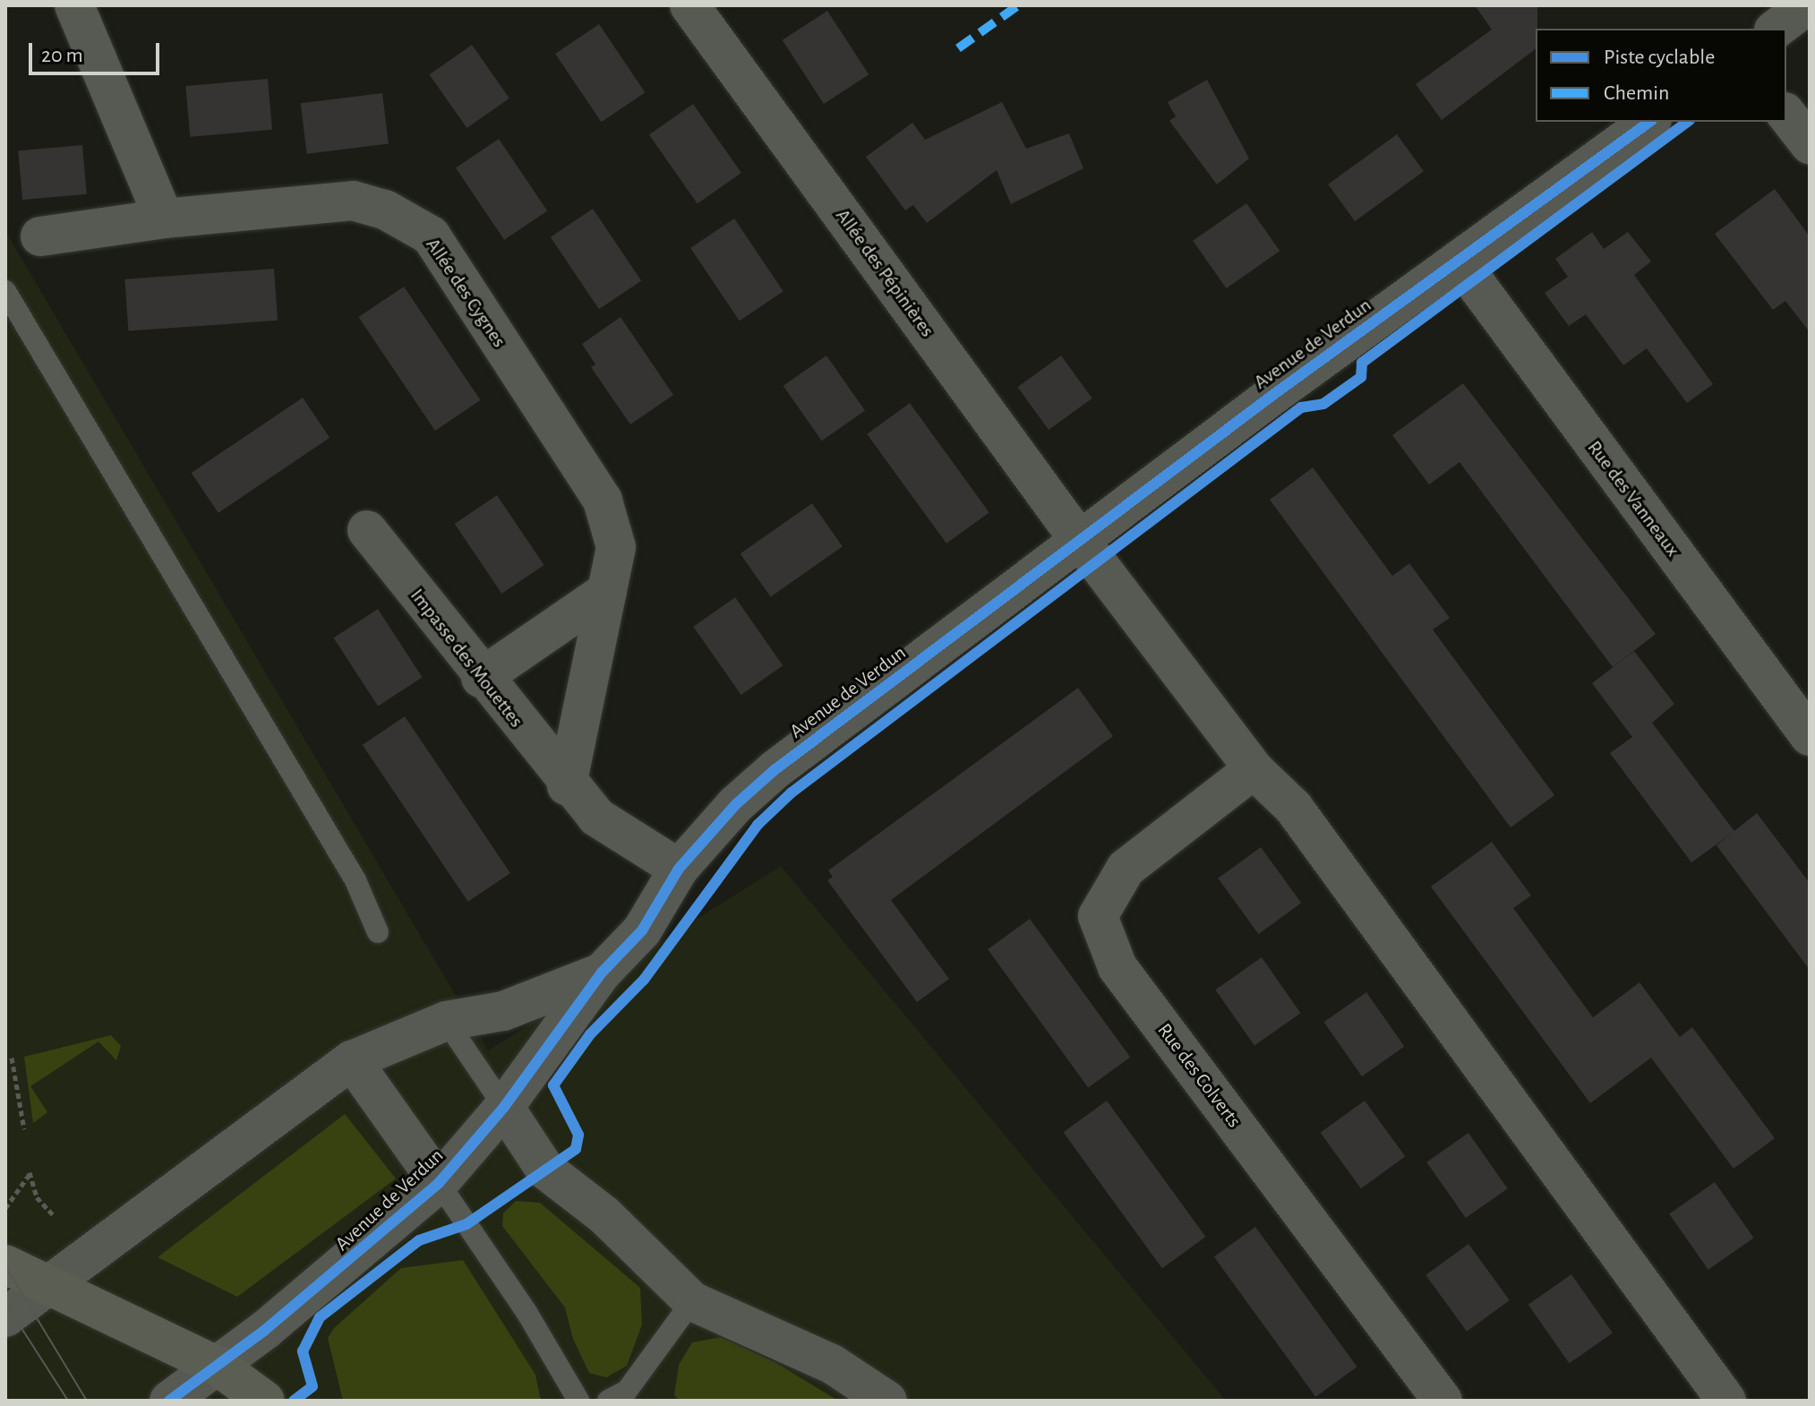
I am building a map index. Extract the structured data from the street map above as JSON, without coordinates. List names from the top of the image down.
{
  "streets": {
    "street": [
      "Allée des Pépinières",
      "Allée des Cygnes",
      "Avenue de Verdun",
      "Rue des Vanneaux",
      "Impasse des Mouettes",
      "Rue des Colverts"
    ]
  },
  "crossings": [
    ["Allée des Pépinières", "Avenue de Verdun"],
    ["Allée des Cygnes", "Impasse des Mouettes"],
    ["Avenue de Verdun", "Rue des Vanneaux"]
  ],
  "legend": ["Piste cyclable", "Chemin"],
  "scale_bar": "20 m"
}
